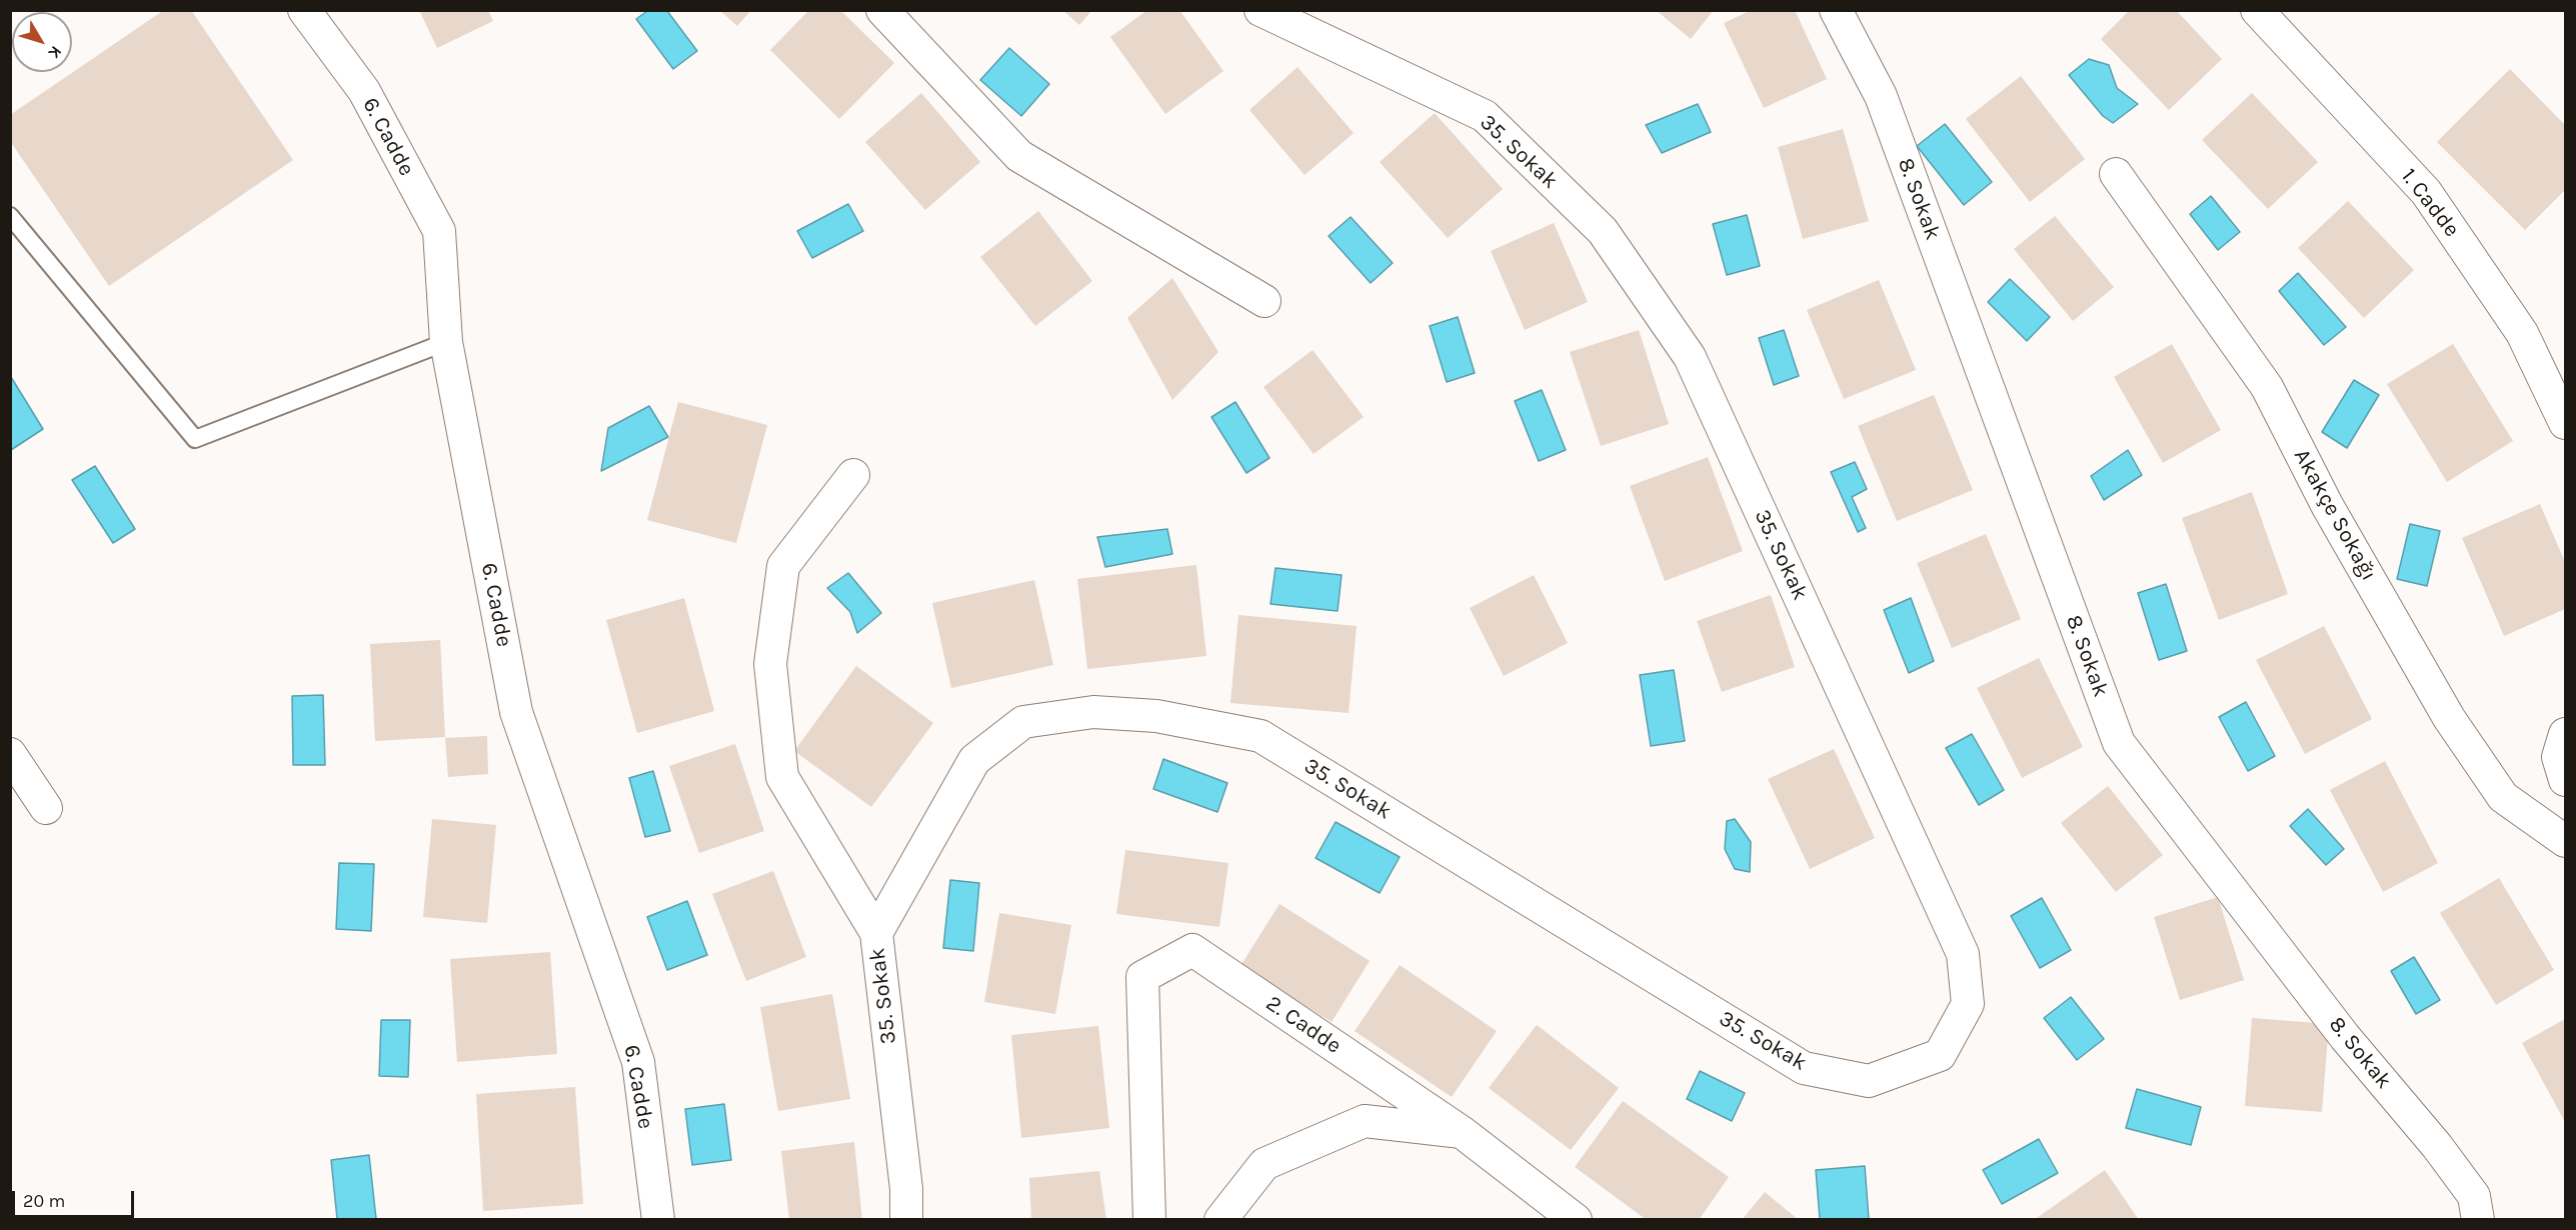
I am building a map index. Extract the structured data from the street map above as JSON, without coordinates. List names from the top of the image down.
{
  "streets": {
    "street": [
      "6. Cadde",
      "35. Sokak",
      "8. Sokak",
      "1. Cadde",
      "Akakçe Sokağı",
      "2. Cadde"
    ]
  },
  "scale_bar": "20 m",
  "north": "bottom right"
}
